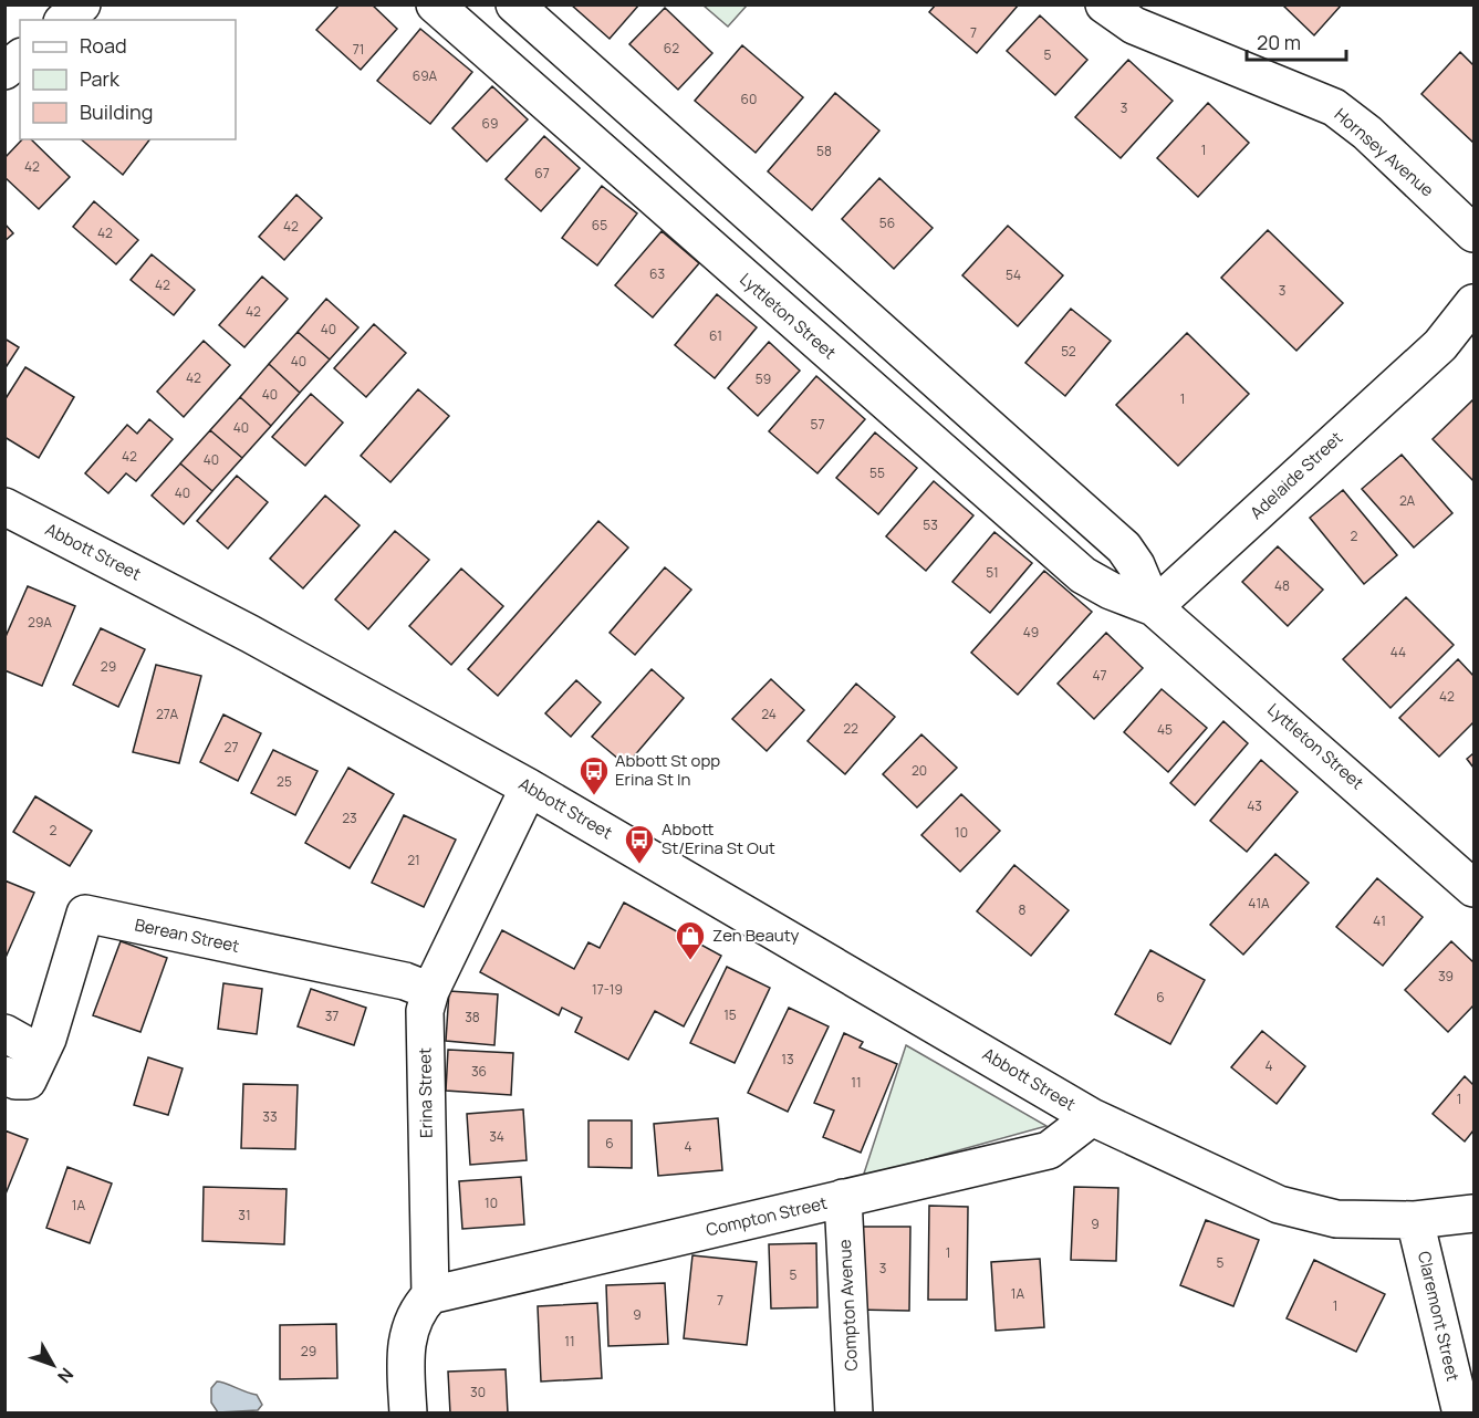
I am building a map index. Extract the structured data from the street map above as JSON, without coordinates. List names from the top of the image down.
{
  "streets": {
    "street": [
      "Hornsey Avenue",
      "Lyttleton Street",
      "Adelaide Street",
      "Abbott Street",
      "Berean Street",
      "Erina Street",
      "Compton Street",
      "Compton Avenue",
      "Claremont Street"
    ]
  },
  "crossings": [
    ["Lyttleton Street", "Adelaide Street"],
    ["Abbott Street", "Erina Street"],
    ["Abbott Street", "Compton Street"],
    ["Abbott Street", "Claremont Street"],
    ["Berean Street", "Erina Street"],
    ["Erina Street", "Compton Street"],
    ["Compton Street", "Compton Avenue"]
  ],
  "places": {
    "bus stop": ["Abbott St opp Erina St In", "Abbott St/Erina St Out"],
    "shop": ["Zen Beauty"]
  },
  "house_numbers": [
    "7",
    "62",
    "71",
    "5",
    "69A",
    "60",
    "3",
    "69",
    "1",
    "58",
    "42",
    "67",
    "56",
    "65",
    "42",
    "42",
    "63",
    "54",
    "42",
    "3",
    "42",
    "40",
    "61",
    "52",
    "40",
    "42",
    "59",
    "40",
    "1",
    "57",
    "40",
    "42",
    "40",
    "55",
    "40",
    "2A",
    "53",
    "2",
    "51",
    "48",
    "29A",
    "49",
    "44",
    "29",
    "47",
    "42",
    "27A",
    "24",
    "22",
    "45",
    "27",
    "20",
    "25",
    "43",
    "23",
    "2",
    "10",
    "21",
    "41A",
    "8",
    "41",
    "39",
    "17-19",
    "6",
    "15",
    "37",
    "38",
    "13",
    "4",
    "36",
    "11",
    "1",
    "33",
    "34",
    "6",
    "4",
    "10",
    "1A",
    "31",
    "9",
    "1",
    "5",
    "3",
    "5",
    "1A",
    "7",
    "1",
    "9",
    "11",
    "29",
    "30"
  ],
  "legend": ["Road", "Park", "Building"],
  "scale_bar": "20 m",
  "north": "bottom right"
}
